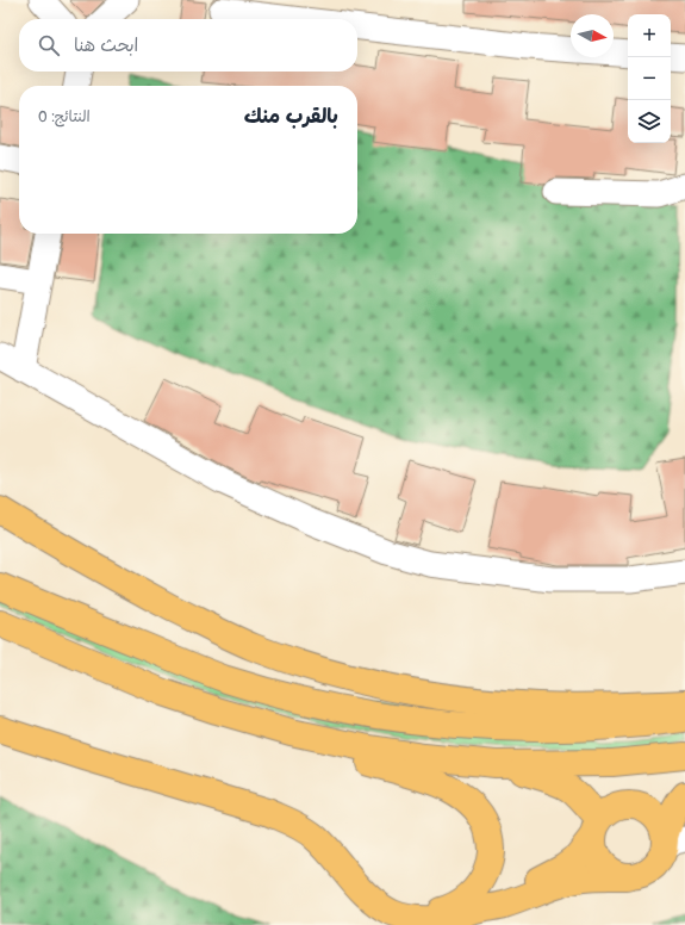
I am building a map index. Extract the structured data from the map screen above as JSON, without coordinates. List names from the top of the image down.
{
  "north": "right",
  "page": {
    "map_buttons": ["+", "−"],
    "search": "ابحث هنا",
    "heading": ["بالقرب منك", "النتائج: 0"]
  }
}
